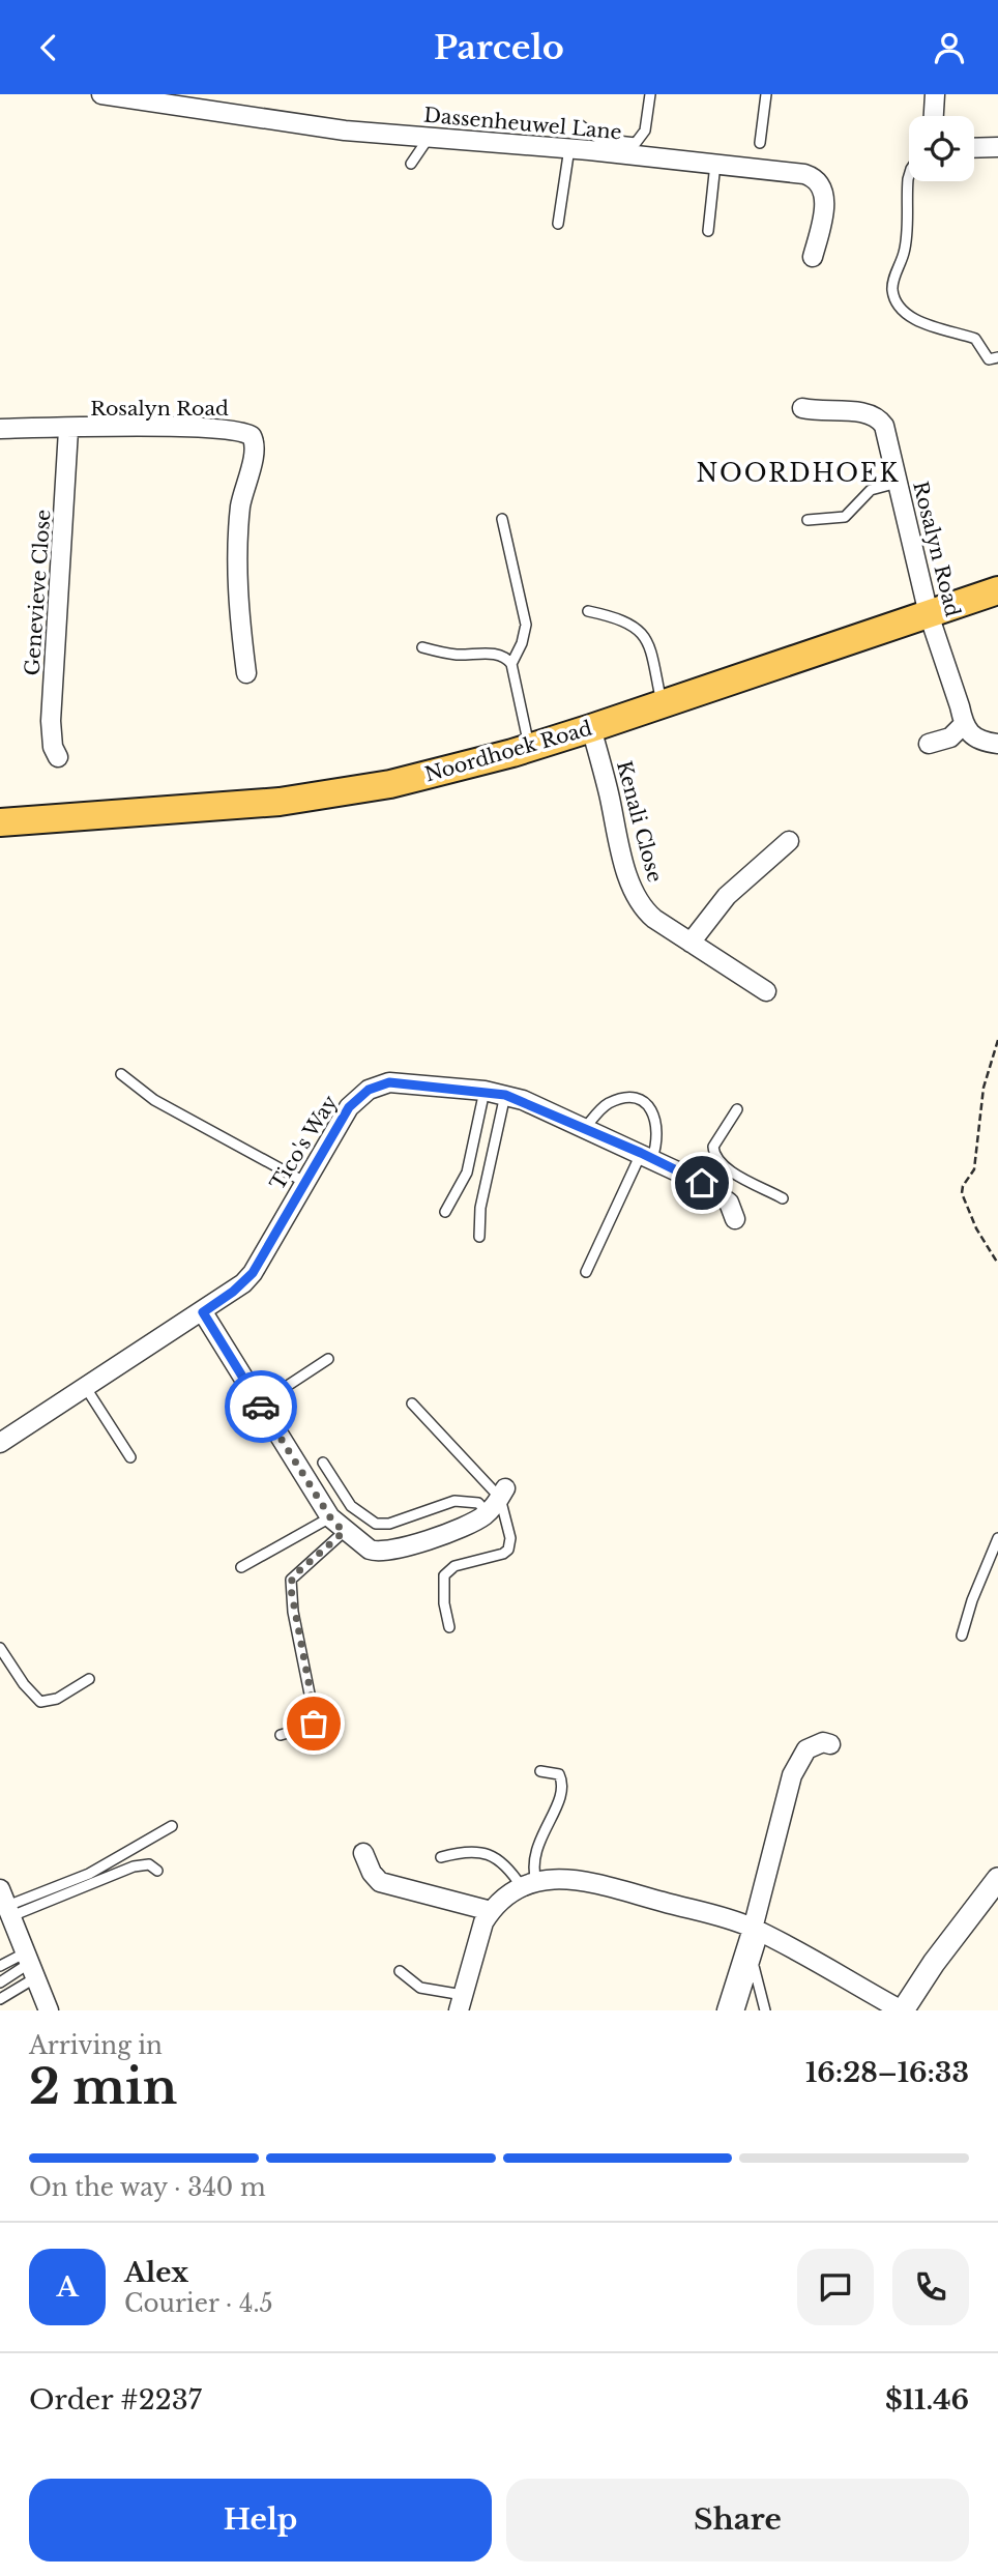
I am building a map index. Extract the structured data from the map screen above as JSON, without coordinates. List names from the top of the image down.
{
  "streets": {
    "main road": ["Noordhoek Road"],
    "street": [
      "Dassenheuwel Lane",
      "Rosalyn Road",
      "Genevieve Close",
      "Kenali Close",
      "Tico's Way"
    ]
  },
  "crossings": [
    ["Rosalyn Road", "Genevieve Close"],
    ["Rosalyn Road", "Noordhoek Road"],
    ["Noordhoek Road", "Kenali Close"]
  ],
  "districts": ["NOORDHOEK"],
  "page": {
    "header": "Parcelo",
    "heading": ["2 min", "Arriving in", "16:28–16:33"],
    "panel": [
      "Alex",
      "Courier · 4.5",
      "Order #2237",
      "$11.46"
    ],
    "bar": "On the way · 340 m",
    "round": "A",
    "buttons": ["Help", "Share"]
  }
}
